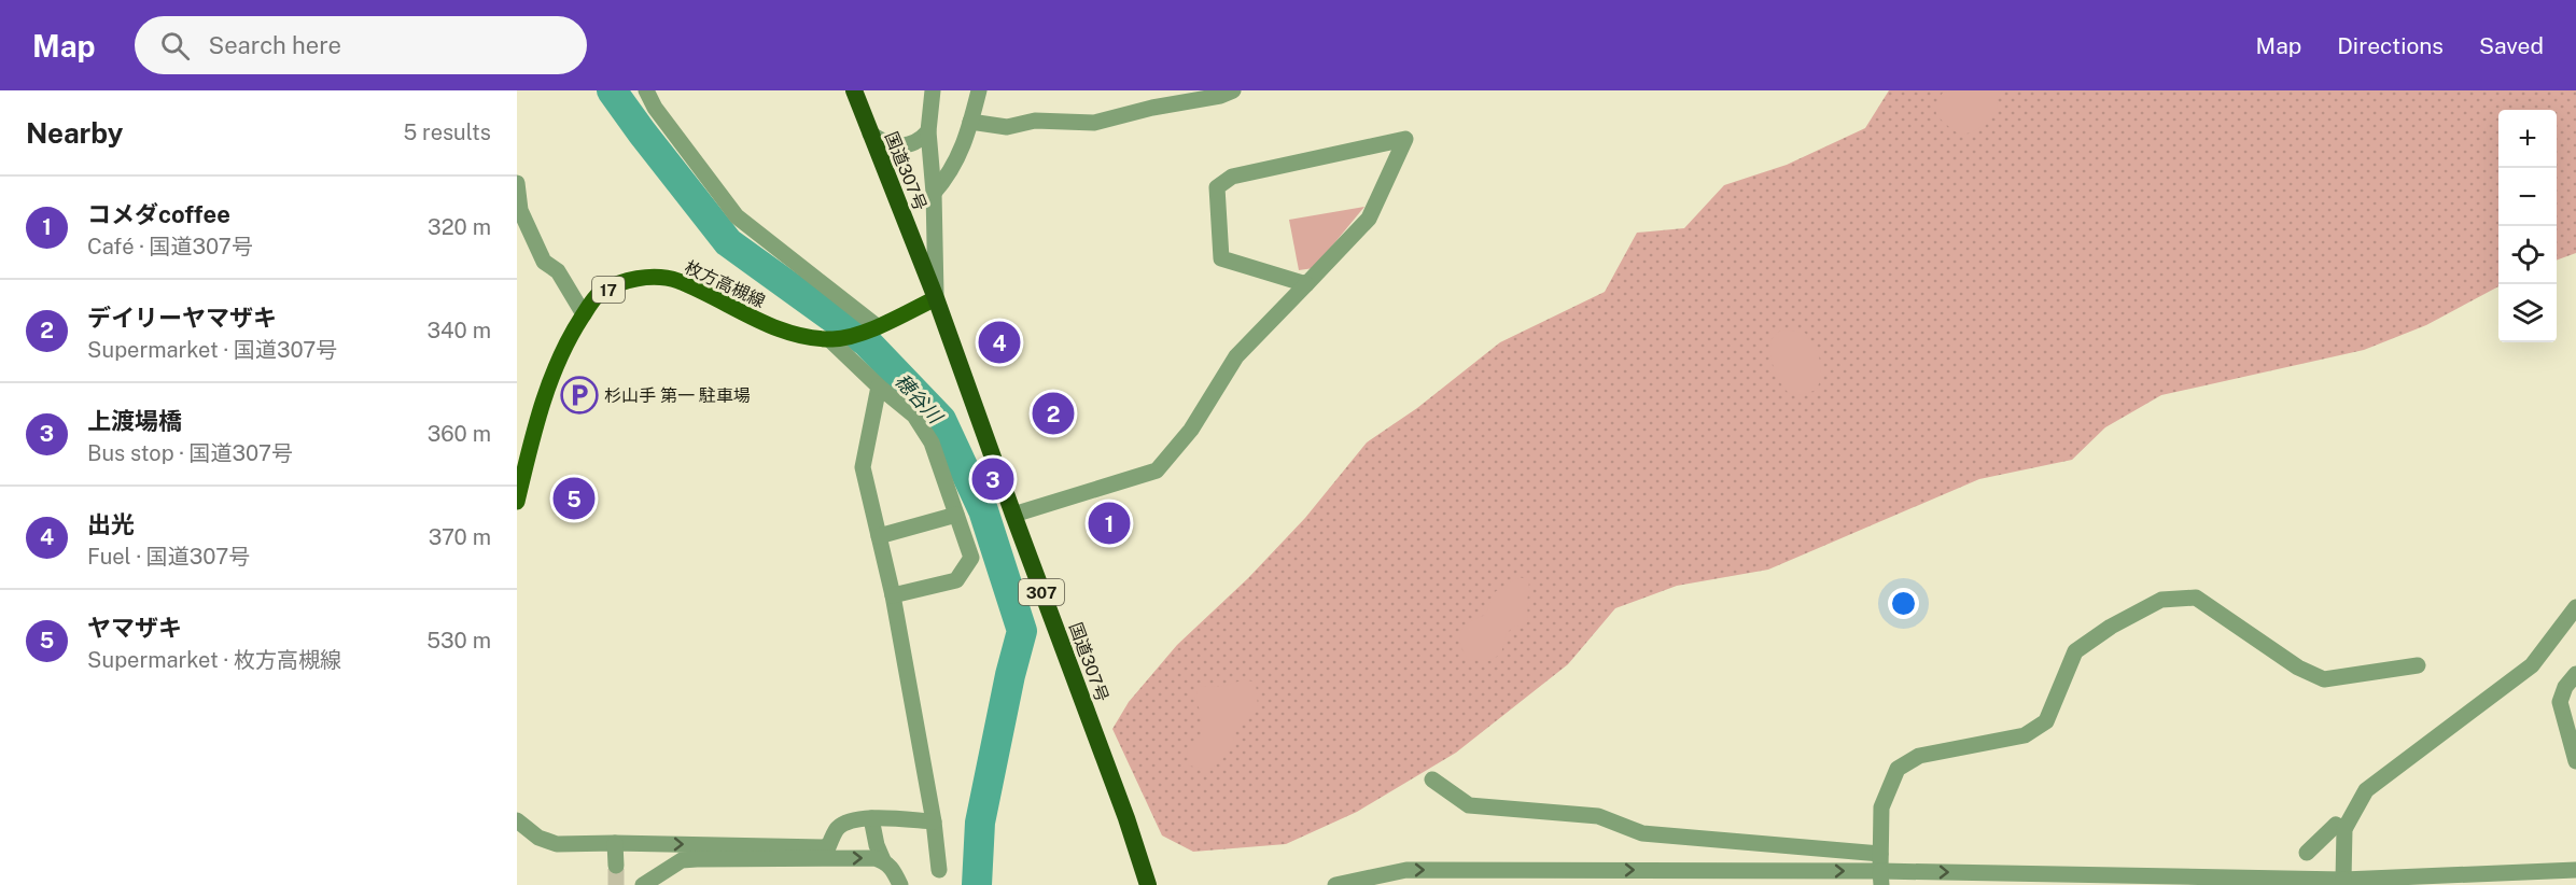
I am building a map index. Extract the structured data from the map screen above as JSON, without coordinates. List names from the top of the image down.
{
  "streets": {
    "highway": ["国道307号", "307"],
    "main road": ["枚方高槻線", "17"]
  },
  "crossings": [
    ["国道307号", "枚方高槻線"]
  ],
  "water": ["穂谷川"],
  "places": {
    "parking": ["杉山手 第一 駐車場"]
  },
  "page": {
    "header": "Map",
    "search": "Search here",
    "nav": ["Map", "Directions", "Saved"],
    "heading": ["Nearby", "5 results"],
    "map_buttons": ["+", "−"],
    "list": [
      {
        "mark": "1",
        "name": "コメダcoffee",
        "note": "Café · 国道307号",
        "value": "320 m"
      },
      {
        "mark": "2",
        "name": "デイリーヤマザキ",
        "note": "Supermarket · 国道307号",
        "value": "340 m"
      },
      {
        "mark": "3",
        "name": "上渡場橋",
        "note": "Bus stop · 国道307号",
        "value": "360 m"
      },
      {
        "mark": "4",
        "name": "出光",
        "note": "Fuel · 国道307号",
        "value": "370 m"
      },
      {
        "mark": "5",
        "name": "ヤマザキ",
        "note": "Supermarket · 枚方高槻線",
        "value": "530 m"
      }
    ],
    "pins": [
      "4",
      "2",
      "3",
      "5",
      "1"
    ]
  }
}
